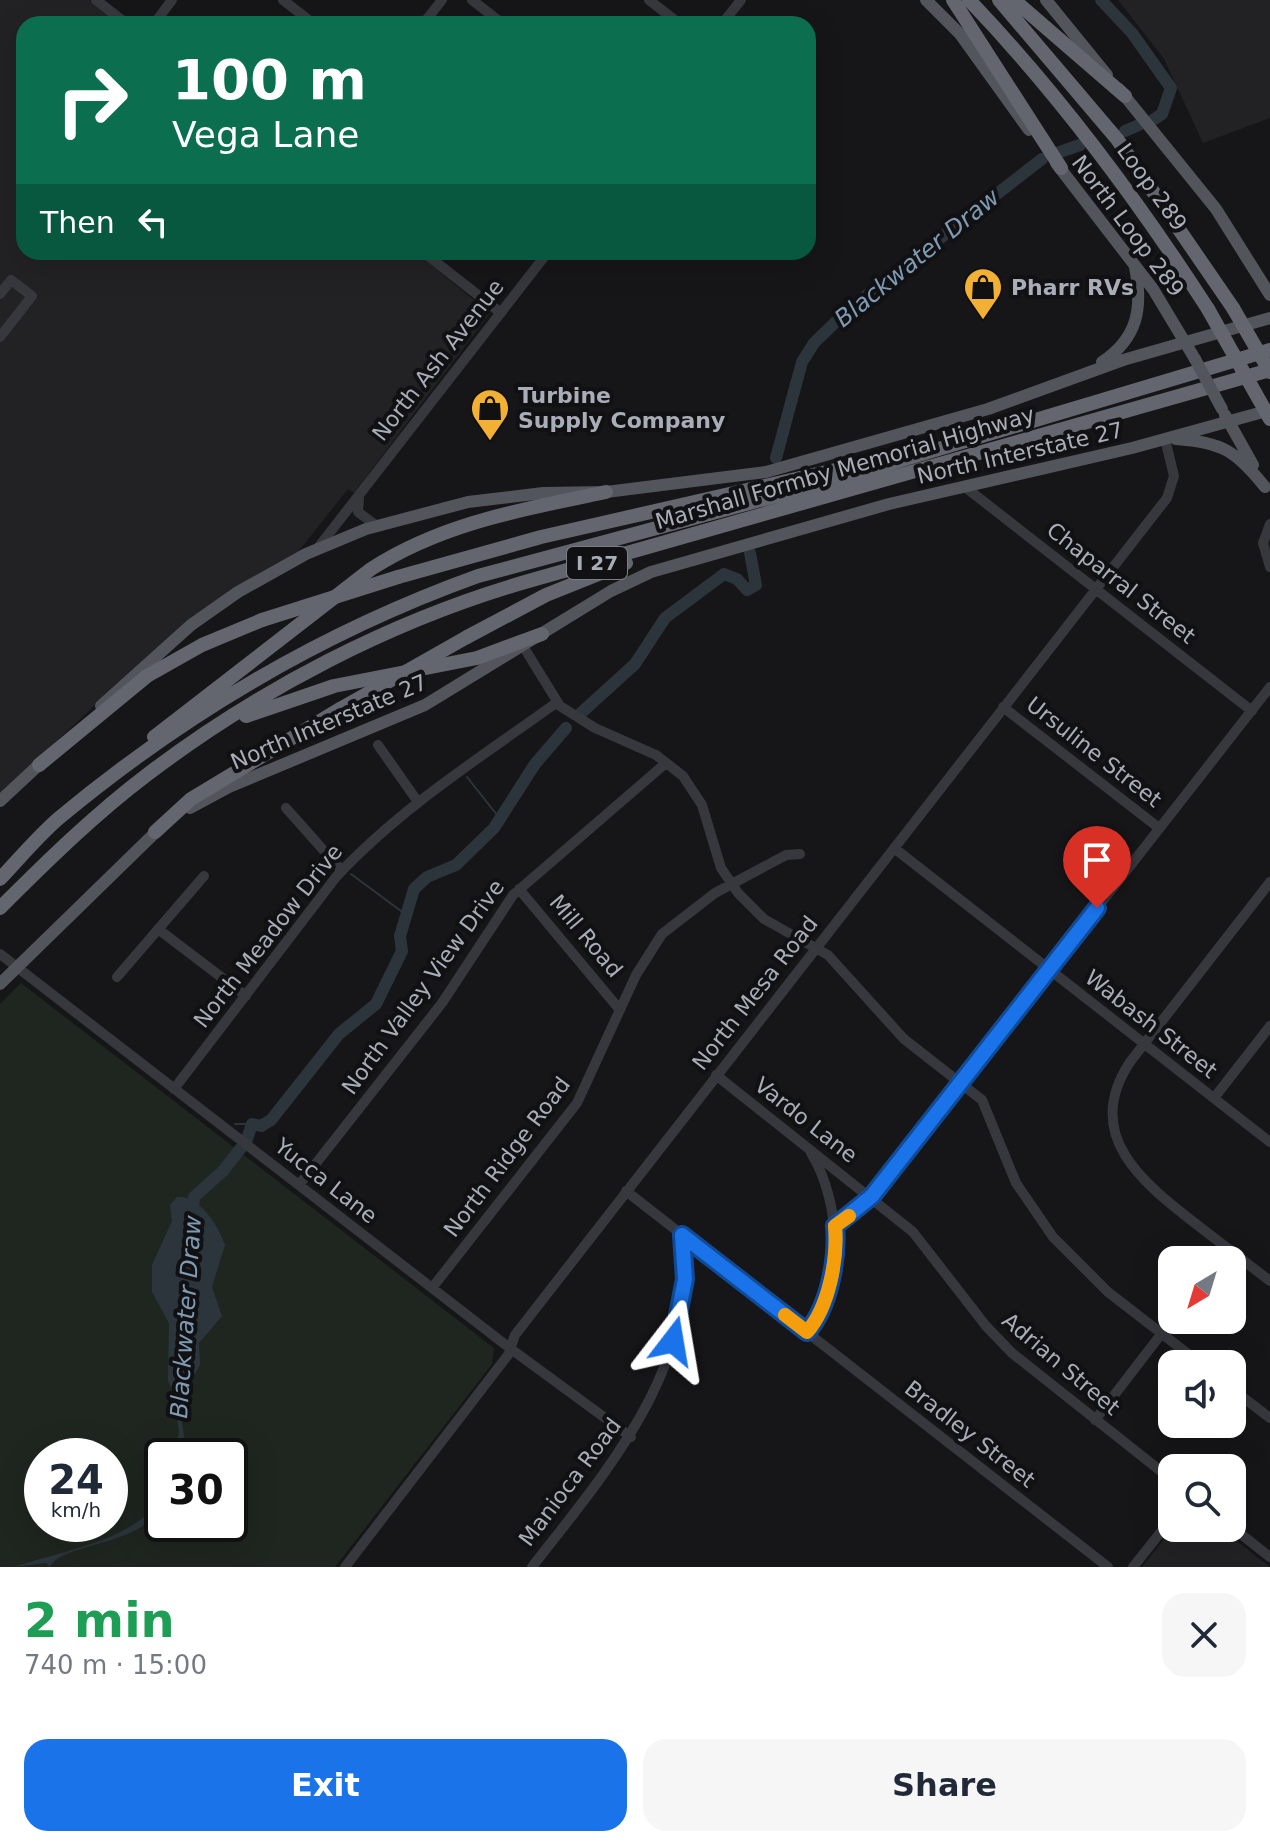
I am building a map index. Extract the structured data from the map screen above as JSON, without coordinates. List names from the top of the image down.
{
  "streets": {
    "highway": ["Loop 289", "Marshall Formby Memorial Highway", "I 27"],
    "main road": ["North Loop 289", "North Interstate 27"],
    "street": [
      "North Ash Avenue",
      "Chaparral Street",
      "Ursuline Street",
      "North Meadow Drive",
      "Mill Road",
      "North Valley View Drive",
      "North Mesa Road",
      "Wabash Street",
      "Vardo Lane",
      "North Ridge Road",
      "Yucca Lane",
      "Adrian Street",
      "Bradley Street",
      "Manioca Road"
    ]
  },
  "crossings": [
    ["Loop 289", "Marshall Formby Memorial Highway"],
    ["North Loop 289", "North Interstate 27"],
    ["North Interstate 27", "Chaparral Street"],
    ["North Interstate 27", "North Mesa Road"],
    ["North Interstate 27", "Yucca Lane"],
    ["Chaparral Street", "North Mesa Road"],
    ["Ursuline Street", "North Mesa Road"],
    ["North Meadow Drive", "Yucca Lane"],
    ["Mill Road", "North Valley View Drive"],
    ["Mill Road", "North Ridge Road"],
    ["North Valley View Drive", "Yucca Lane"],
    ["North Mesa Road", "Wabash Street"],
    ["North Mesa Road", "Vardo Lane"],
    ["North Mesa Road", "Yucca Lane"],
    ["North Mesa Road", "Bradley Street"],
    ["Vardo Lane", "Adrian Street"],
    ["North Ridge Road", "Yucca Lane"],
    ["Yucca Lane", "Manioca Road"],
    ["Bradley Street", "Manioca Road"]
  ],
  "water": ["Blackwater Draw"],
  "places": {
    "shop": ["Pharr RVs", "Turbine Supply Company"]
  },
  "north": "bottom left",
  "page": {
    "turn": ["100 m", "Vega Lane"],
    "then": "Then",
    "speed": "24 km/h",
    "limit": "30",
    "heading": ["2 min", "740 m · 15:00"],
    "buttons": ["Exit", "Share"]
  }
}
